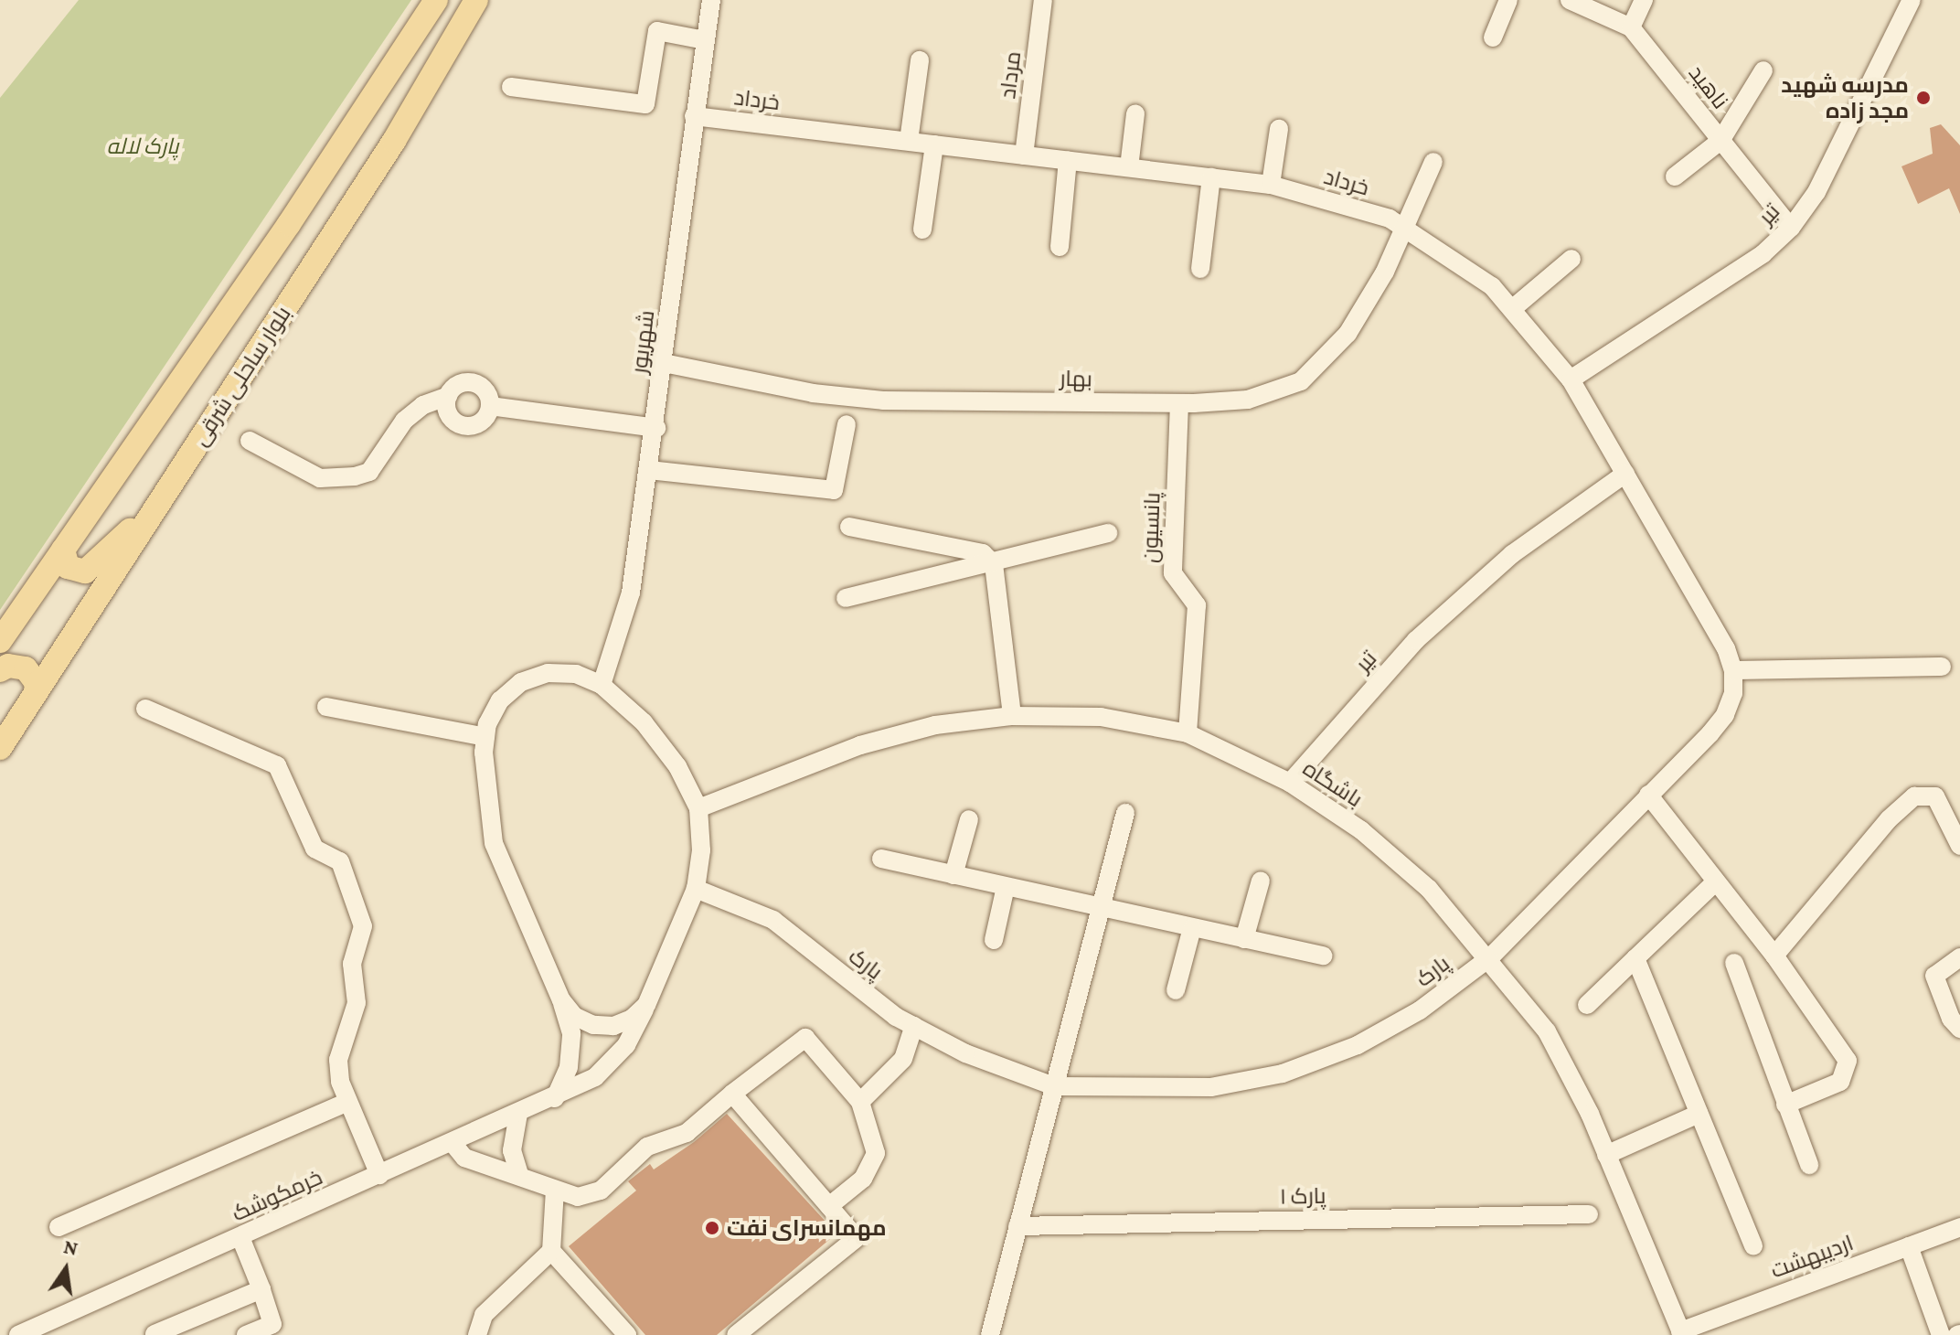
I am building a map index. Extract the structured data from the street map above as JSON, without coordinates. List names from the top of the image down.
{
  "streets": {
    "main road": ["بلوار ساحلی شرقی"],
    "street": [
      "مرداد",
      "ناهید",
      "خرداد",
      "تیر",
      "شهریور",
      "بهار",
      "پانسیون",
      "باشگاه",
      "پارک",
      "خرمکوشک",
      "پارک ۱",
      "اردیبهشت"
    ]
  },
  "crossings": [
    ["مرداد", "خرداد"],
    ["ناهید", "تیر"],
    ["خرداد", "تیر"],
    ["خرداد", "شهریور"],
    ["خرداد", "بهار"],
    ["خرداد", "پارک"],
    ["تیر", "باشگاه"],
    ["شهریور", "بهار"],
    ["بهار", "پانسیون"],
    ["پانسیون", "باشگاه"],
    ["باشگاه", "پارک"],
    ["باشگاه", "خرمکوشک"],
    ["باشگاه", "اردیبهشت"],
    ["پارک", "خرمکوشک"]
  ],
  "parks": ["پارک لاله"],
  "places": ["مدرسه شهید مجد زاده", "مهمانسرای نفت"],
  "north": "top"
}
